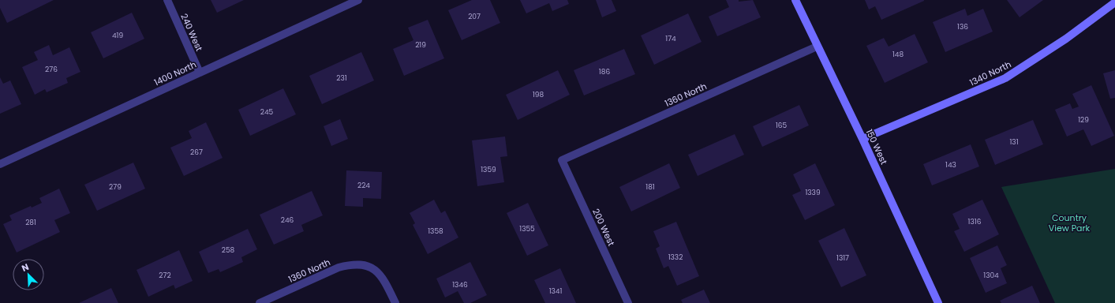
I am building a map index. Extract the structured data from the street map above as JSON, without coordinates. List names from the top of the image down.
{
  "streets": {
    "street": [
      "240 West",
      "1400 North",
      "1340 North",
      "1360 North",
      "150 West",
      "200 West"
    ]
  },
  "crossings": [
    ["240 West", "1400 North"],
    ["1340 North", "150 West"],
    ["1360 North", "150 West"],
    ["1360 North", "200 West"]
  ],
  "parks": ["Country View Park"],
  "house_numbers": [
    "207",
    "136",
    "419",
    "174",
    "219",
    "148",
    "276",
    "186",
    "231",
    "198",
    "245",
    "129",
    "165",
    "131",
    "267",
    "143",
    "1359",
    "224",
    "279",
    "181",
    "1339",
    "246",
    "1316",
    "281",
    "1355",
    "1358",
    "258",
    "1332",
    "1317",
    "272",
    "1304",
    "1346",
    "1341"
  ],
  "north": "top left"
}
